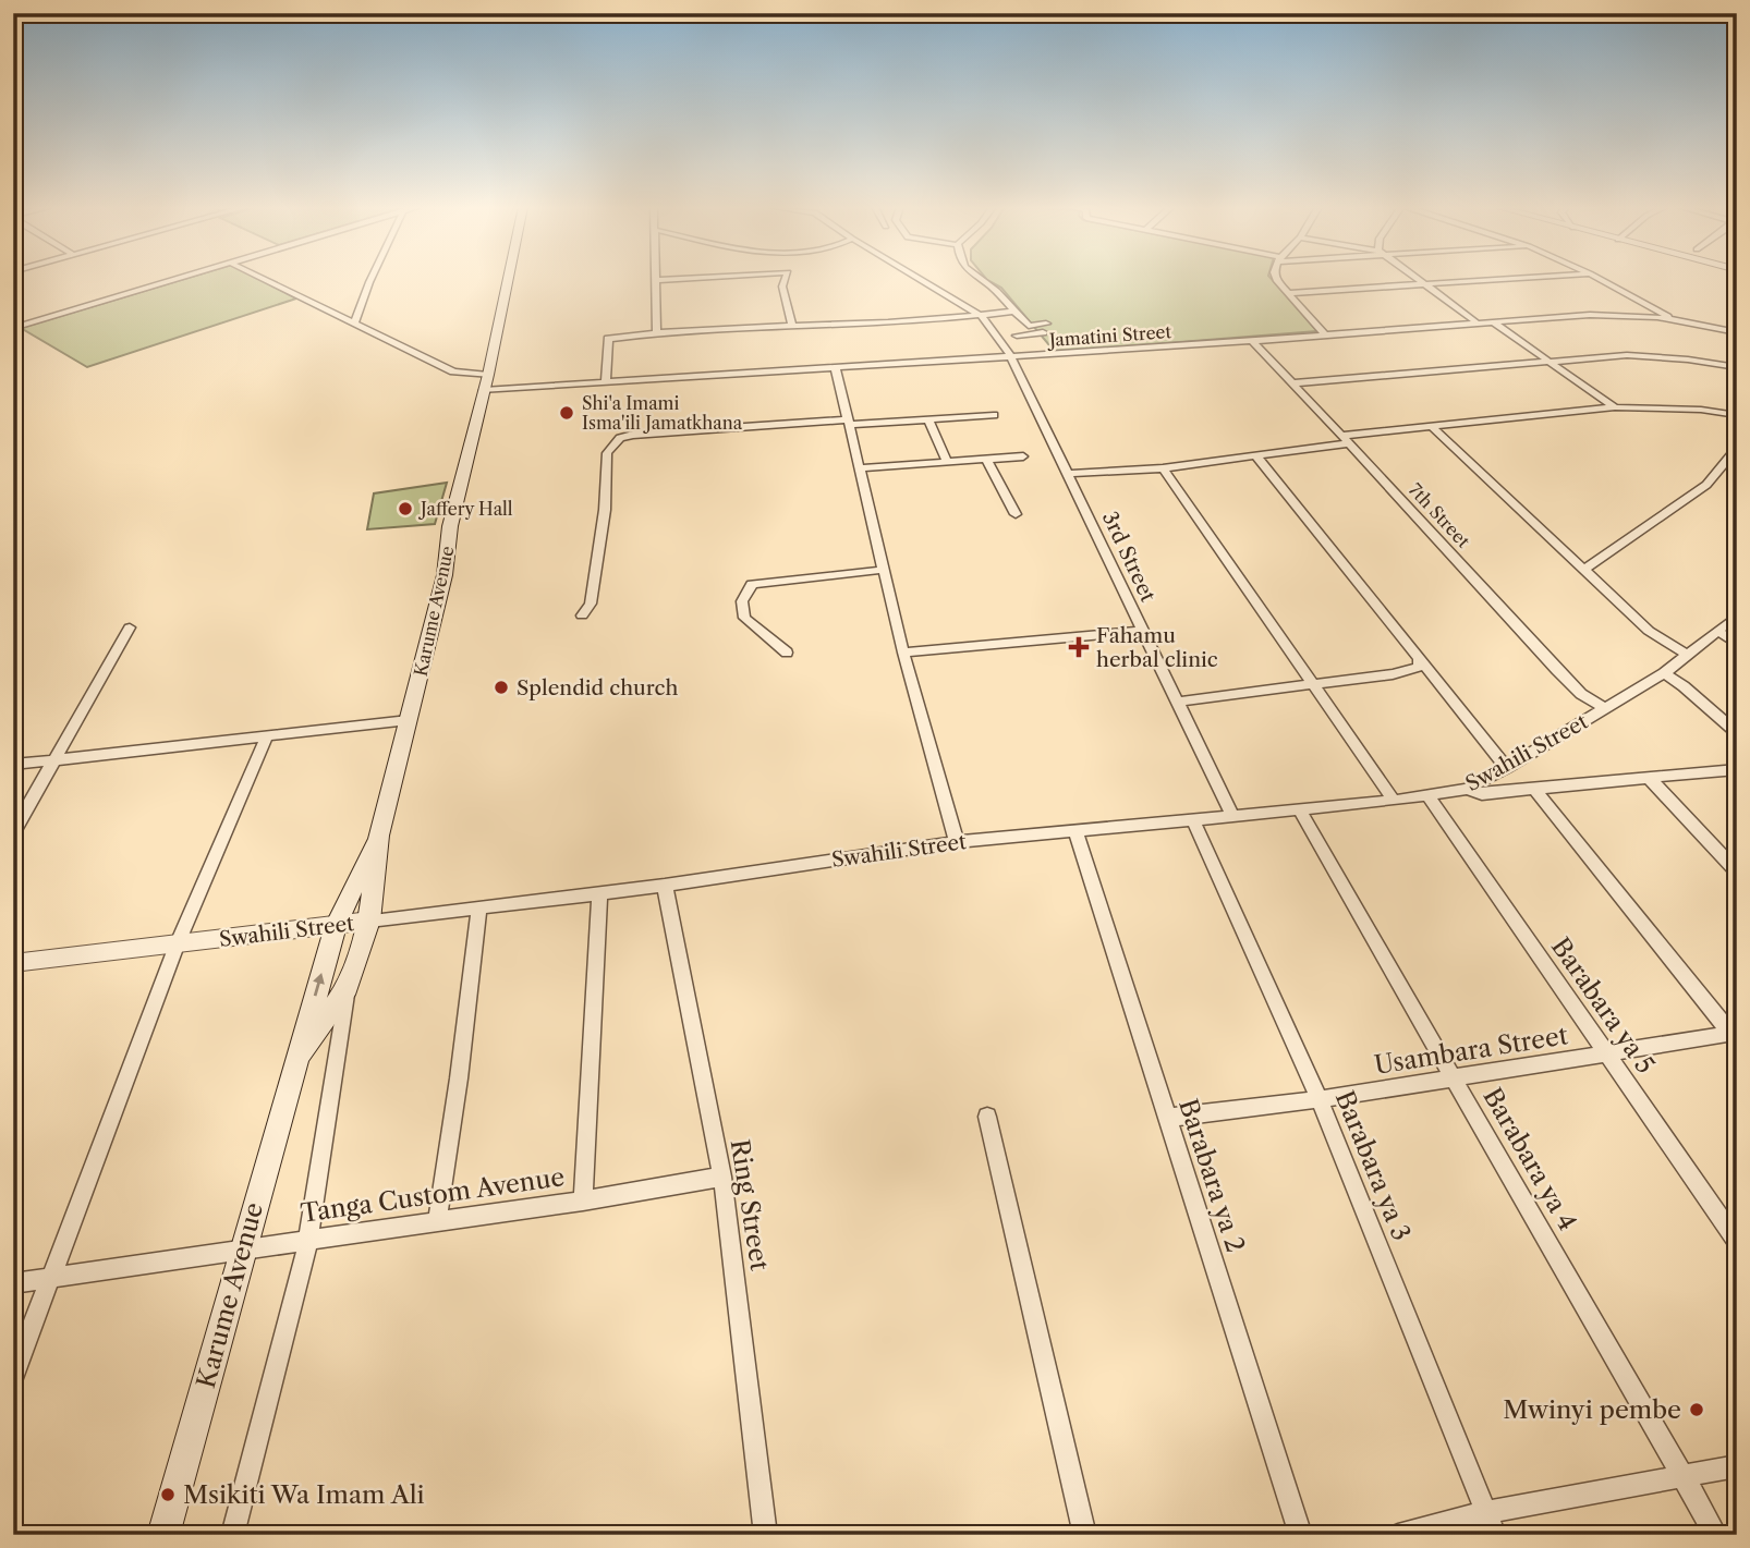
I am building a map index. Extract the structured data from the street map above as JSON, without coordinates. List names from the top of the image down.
{
  "streets": {
    "main road": ["Karume Avenue"],
    "street": [
      "Jamatini Street",
      "7th Street",
      "3rd Street",
      "Swahili Street",
      "Barabara ya 5",
      "Usambara Street",
      "Barabara ya 4",
      "Barabara ya 3",
      "Barabara ya 2",
      "Tanga Custom Avenue",
      "Ring Street"
    ]
  },
  "crossings": [
    ["Jamatini Street", "7th Street"],
    ["Jamatini Street", "3rd Street"],
    ["Jamatini Street", "Karume Avenue"],
    ["7th Street", "Swahili Street"],
    ["3rd Street", "Swahili Street"],
    ["Karume Avenue", "Swahili Street"],
    ["Karume Avenue", "Tanga Custom Avenue"],
    ["Swahili Street", "Barabara ya 5"],
    ["Swahili Street", "Barabara ya 4"],
    ["Swahili Street", "Barabara ya 3"],
    ["Swahili Street", "Barabara ya 2"],
    ["Swahili Street", "Ring Street"],
    ["Barabara ya 5", "Usambara Street"],
    ["Usambara Street", "Barabara ya 4"],
    ["Usambara Street", "Barabara ya 3"],
    ["Usambara Street", "Barabara ya 2"],
    ["Tanga Custom Avenue", "Ring Street"]
  ],
  "places": {
    "other": [
      "Shi'a Imami Isma'ili Jamatkhana",
      "Jaffery Hall",
      "Splendid church",
      "Mwinyi pembe",
      "Msikiti Wa Imam Ali"
    ],
    "health": ["Fahamu herbal clinic"]
  }
}
